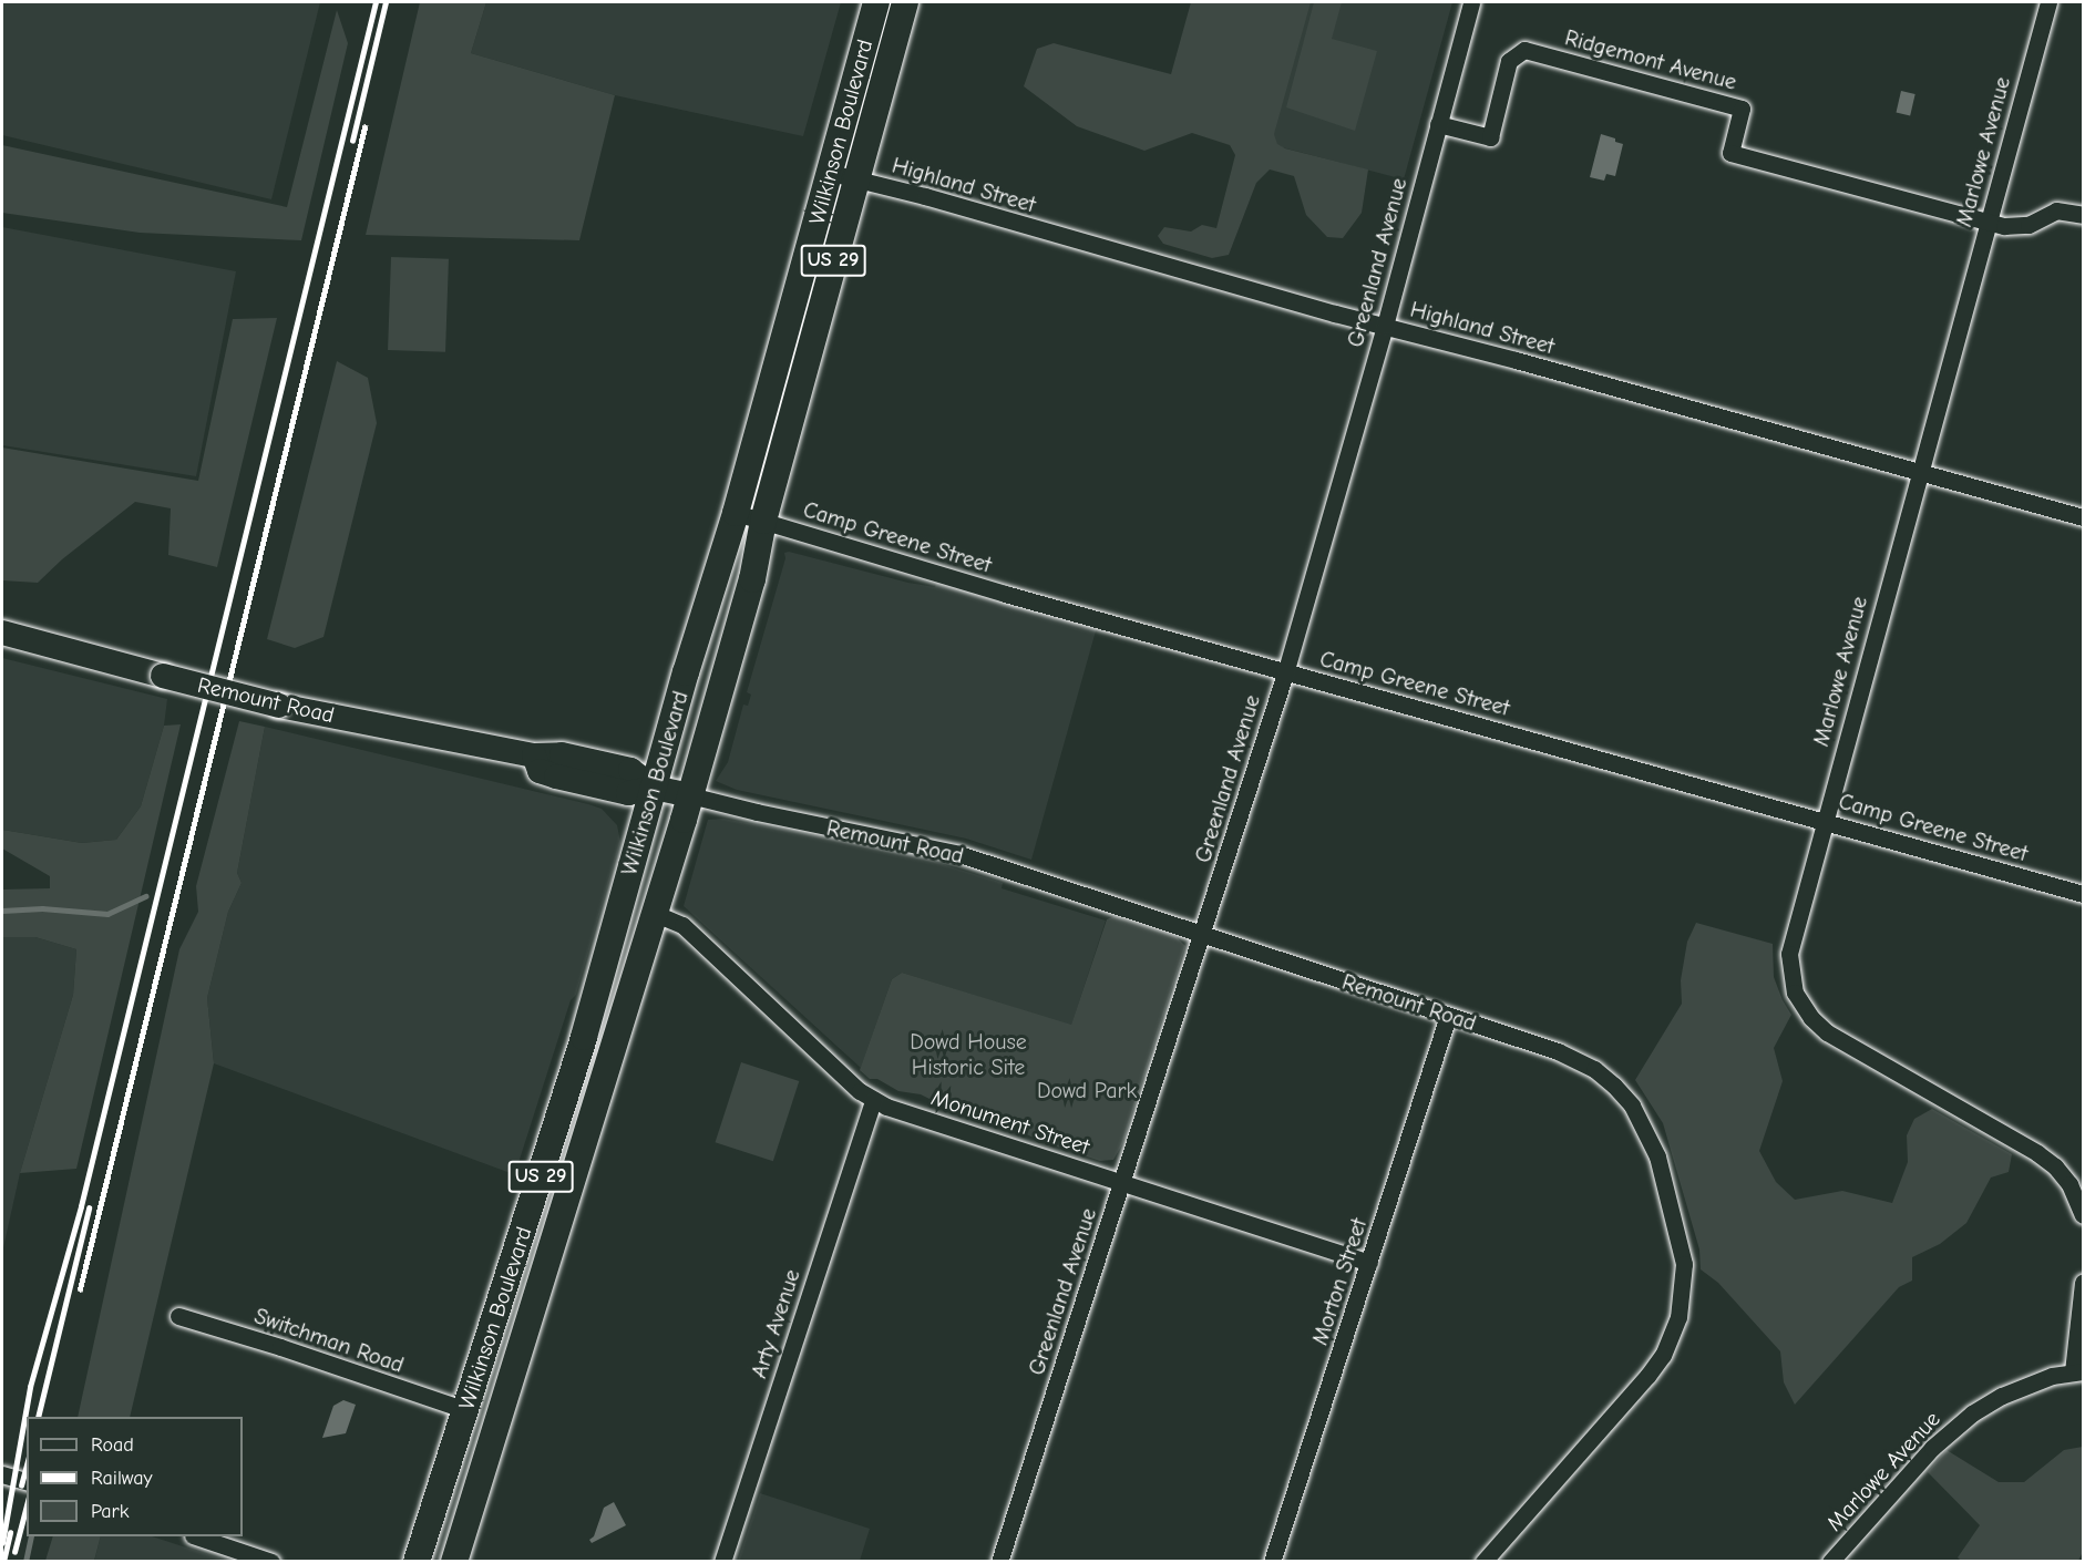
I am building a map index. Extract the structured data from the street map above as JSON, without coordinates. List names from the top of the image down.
{
  "streets": {
    "main road": ["Wilkinson Boulevard", "US 29", "Remount Road"],
    "street": [
      "Ridgemont Avenue",
      "Marlowe Avenue",
      "Highland Street",
      "Greenland Avenue",
      "Camp Greene Street",
      "Monument Street",
      "Morton Street",
      "Arty Avenue",
      "Switchman Road"
    ]
  },
  "crossings": [
    ["Ridgemont Avenue", "Marlowe Avenue"],
    ["Ridgemont Avenue", "Greenland Avenue"],
    ["Wilkinson Boulevard", "Highland Street"],
    ["Wilkinson Boulevard", "Camp Greene Street"],
    ["Wilkinson Boulevard", "Remount Road"],
    ["Wilkinson Boulevard", "Monument Street"],
    ["Wilkinson Boulevard", "Switchman Road"],
    ["Marlowe Avenue", "Highland Street"],
    ["Marlowe Avenue", "Camp Greene Street"],
    ["Highland Street", "Greenland Avenue"],
    ["Greenland Avenue", "Camp Greene Street"],
    ["Greenland Avenue", "Remount Road"],
    ["Greenland Avenue", "Monument Street"],
    ["Remount Road", "Morton Street"],
    ["Monument Street", "Morton Street"],
    ["Monument Street", "Arty Avenue"]
  ],
  "parks": ["Dowd House Historic Site", "Dowd Park"],
  "legend": ["Road", "Railway", "Park"]
}
